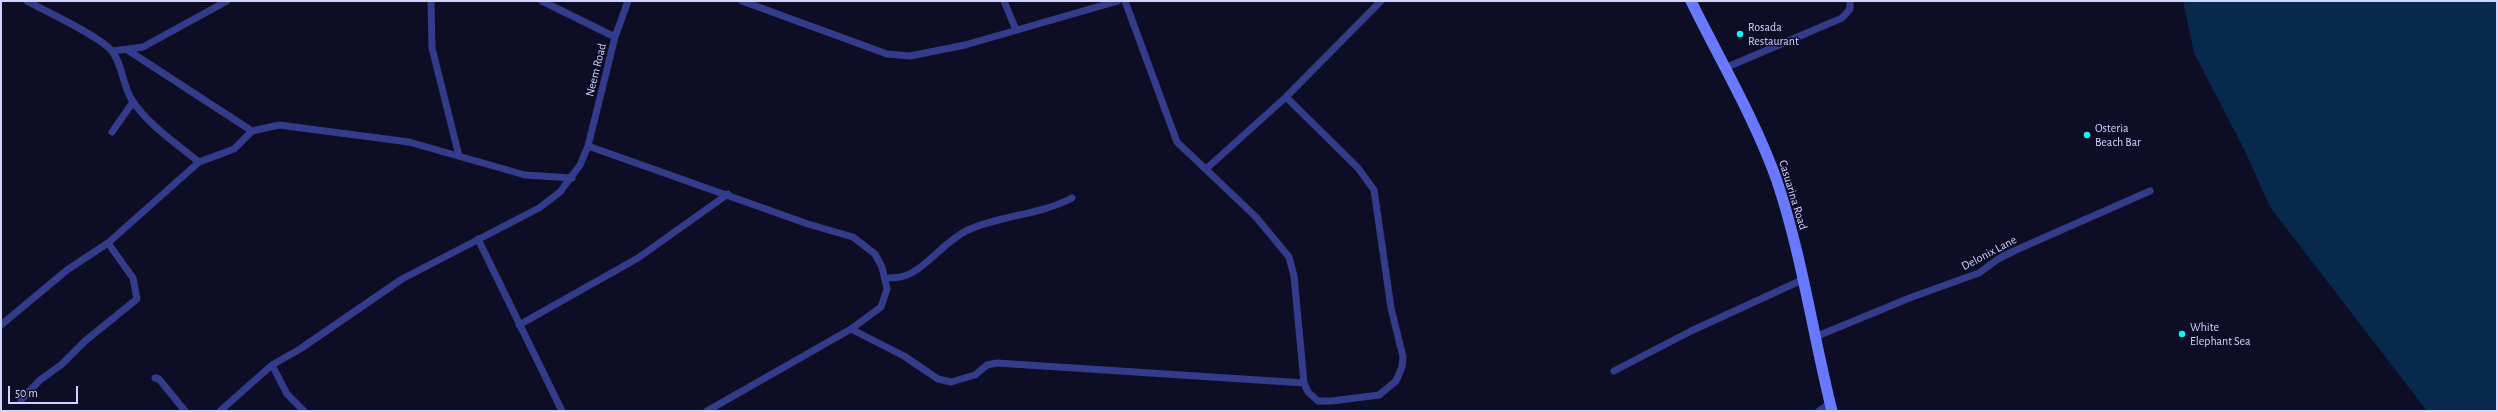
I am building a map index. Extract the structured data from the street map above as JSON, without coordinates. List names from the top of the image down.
{
  "streets": {
    "street": ["Neem Road", "Casuarina Road", "Delonix Lane"]
  },
  "crossings": [
    ["Casuarina Road", "Delonix Lane"]
  ],
  "places": ["Rosada Restaurant", "Osteria Beach Bar", "White Elephant Sea"],
  "scale_bar": "50 m"
}
